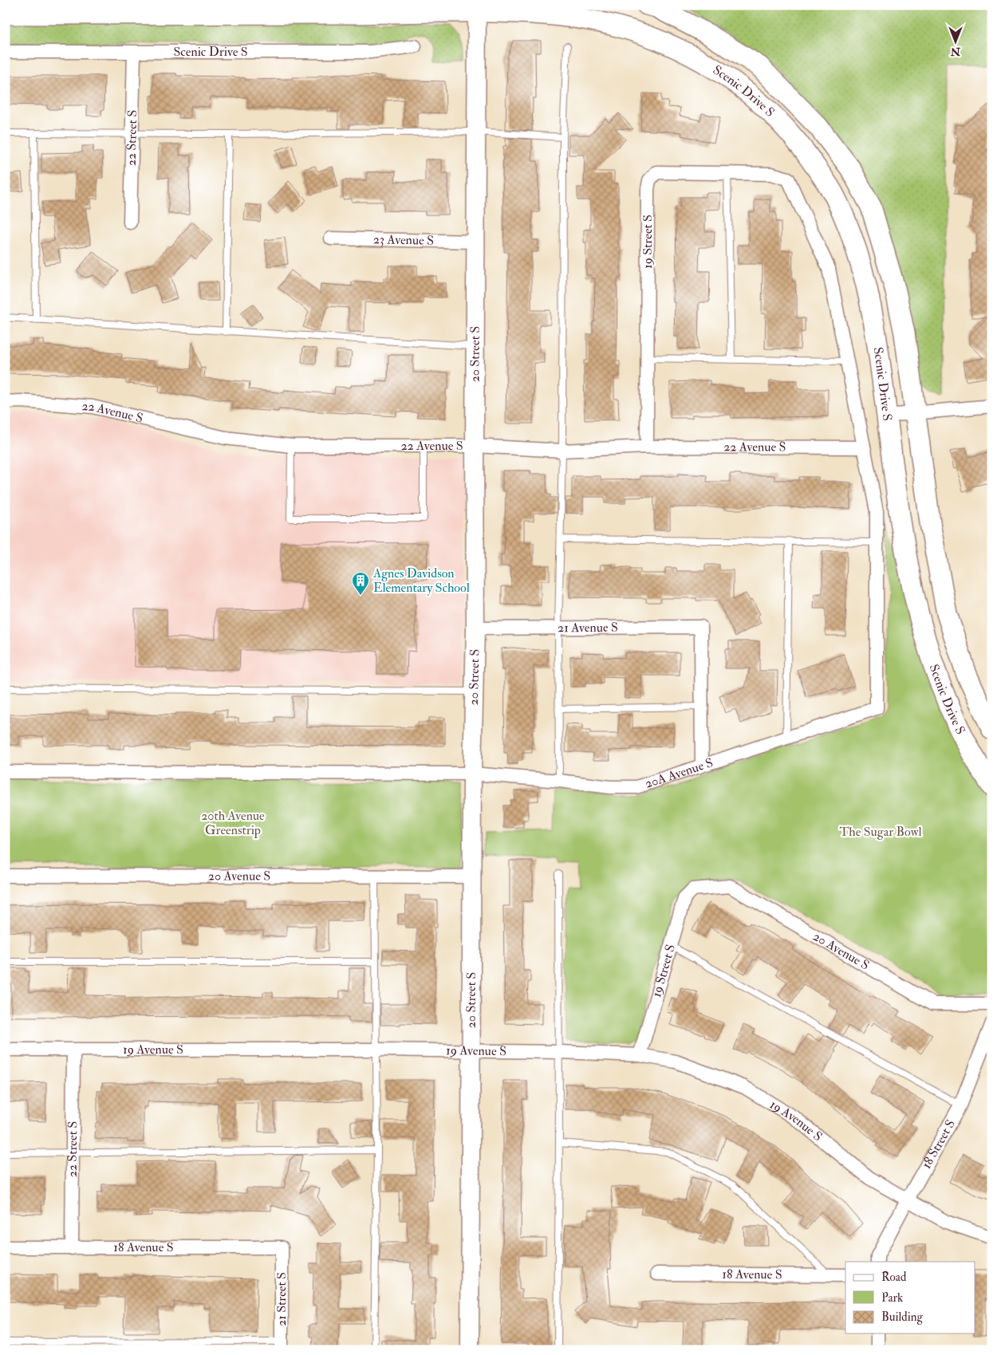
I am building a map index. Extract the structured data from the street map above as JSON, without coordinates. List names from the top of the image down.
{
  "streets": {
    "main road": ["Scenic Drive S"],
    "street": [
      "22 Street S",
      "23 Avenue S",
      "19 Street S",
      "20 Street S",
      "22 Avenue S",
      "21 Avenue S",
      "20A Avenue S",
      "20 Avenue S",
      "19 Avenue S",
      "18 Street S",
      "18 Avenue S",
      "21 Street S"
    ]
  },
  "crossings": [
    ["Scenic Drive S", "22 Street S"],
    ["Scenic Drive S", "20 Street S"],
    ["22 Street S", "19 Avenue S"],
    ["22 Street S", "18 Avenue S"],
    ["23 Avenue S", "20 Street S"],
    ["19 Street S", "22 Avenue S"],
    ["19 Street S", "20 Avenue S"],
    ["19 Street S", "19 Avenue S"],
    ["20 Street S", "22 Avenue S"],
    ["20 Street S", "21 Avenue S"],
    ["20 Street S", "20A Avenue S"],
    ["20 Street S", "20 Avenue S"],
    ["20 Street S", "19 Avenue S"],
    ["19 Avenue S", "18 Street S"],
    ["18 Avenue S", "21 Street S"]
  ],
  "parks": ["20th Avenue Greenstrip", "The Sugar Bowl"],
  "places": {
    "building": ["Agnes Davidson Elementary School"]
  },
  "legend": ["Road", "Park", "Building"],
  "north": "bottom"
}
